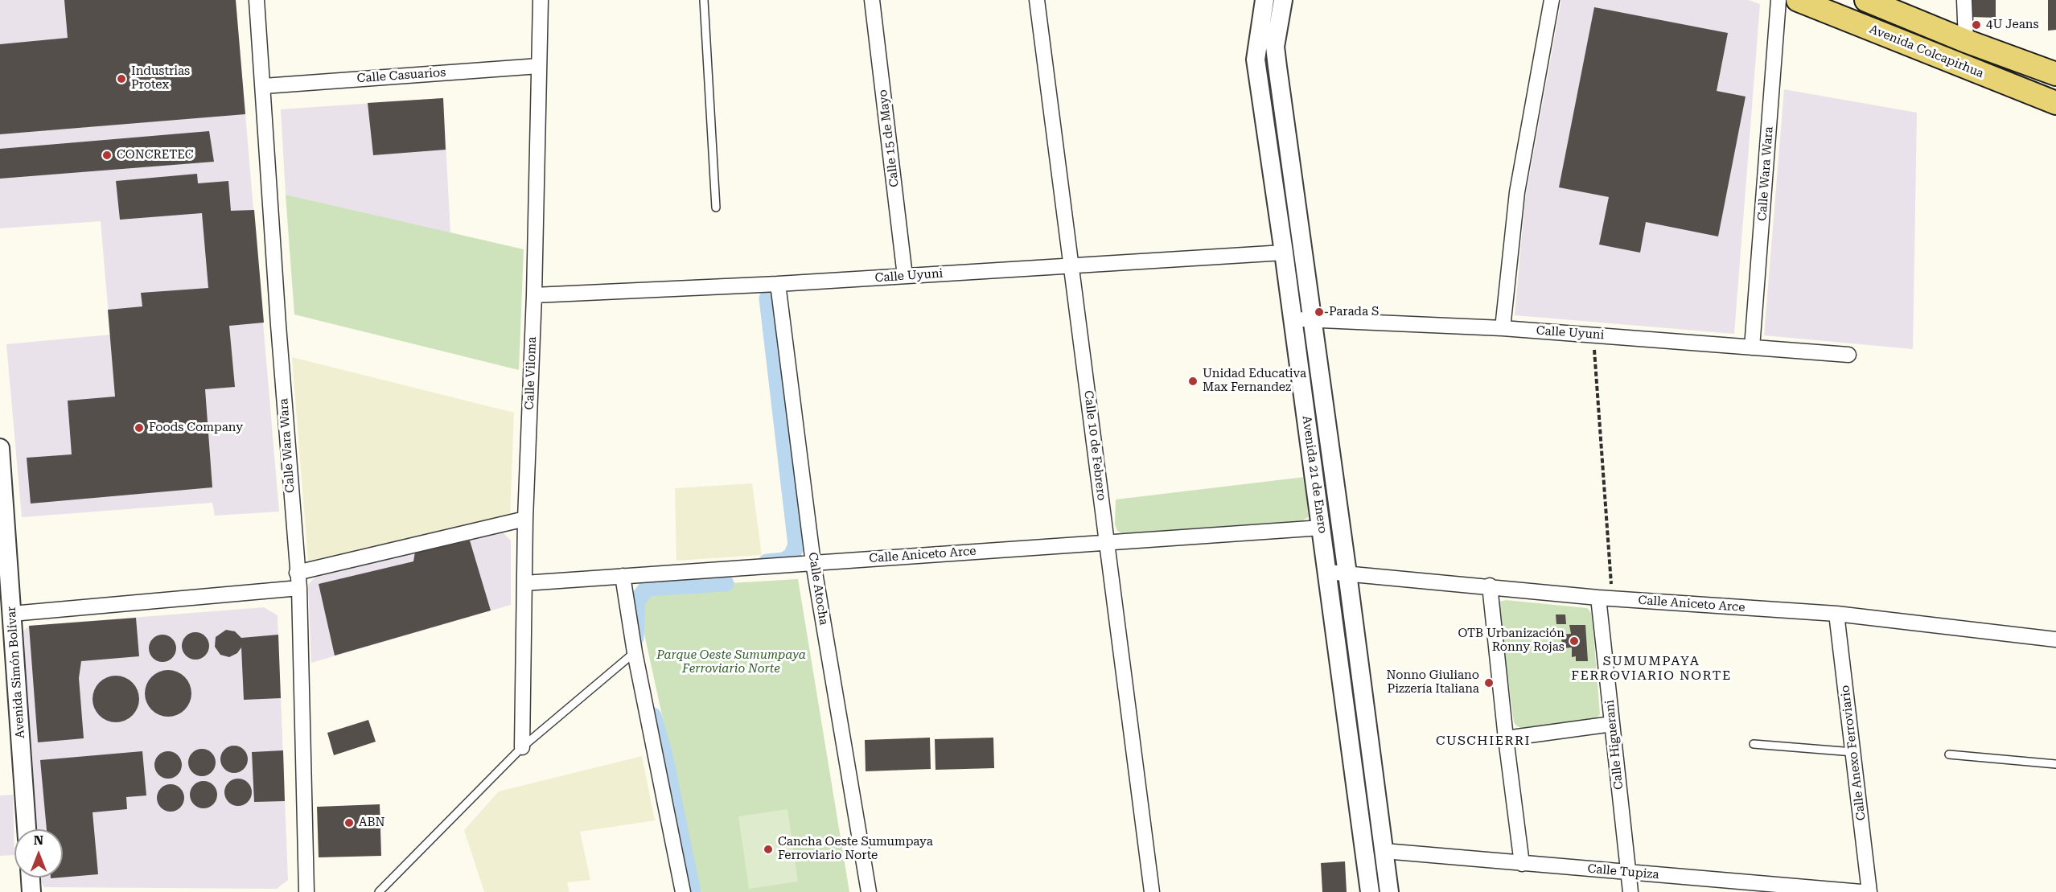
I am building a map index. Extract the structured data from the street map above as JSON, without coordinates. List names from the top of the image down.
{
  "streets": {
    "main road": ["Avenida Colcapirhua"],
    "street": [
      "Calle Casuarios",
      "Calle 15 de Mayo",
      "Calle Wara Wara",
      "Calle Uyuni",
      "Calle Viloma",
      "Calle 10 de Febrero",
      "Avenida 21 de Enero",
      "Calle Aniceto Arce",
      "Calle Atocha",
      "Avenida Simón Bolívar",
      "Calle Higuerani",
      "Calle Anexo Ferroviario",
      "Calle Tupiza"
    ]
  },
  "crossings": [
    ["Calle Casuarios", "Calle Wara Wara"],
    ["Calle Casuarios", "Calle Viloma"],
    ["Calle 15 de Mayo", "Calle Uyuni"],
    ["Calle Wara Wara", "Calle Uyuni"],
    ["Calle Uyuni", "Calle Viloma"],
    ["Calle Uyuni", "Calle 10 de Febrero"],
    ["Calle Uyuni", "Avenida 21 de Enero"],
    ["Calle Uyuni", "Calle Atocha"],
    ["Calle Viloma", "Calle Aniceto Arce"],
    ["Calle 10 de Febrero", "Calle Aniceto Arce"],
    ["Avenida 21 de Enero", "Calle Aniceto Arce"],
    ["Avenida 21 de Enero", "Calle Tupiza"],
    ["Calle Aniceto Arce", "Calle Atocha"],
    ["Calle Aniceto Arce", "Calle Higuerani"],
    ["Calle Aniceto Arce", "Calle Anexo Ferroviario"],
    ["Calle Higuerani", "Calle Tupiza"]
  ],
  "districts": ["SUMUMPAYA FERROVIARIO NORTE", "CUSCHIERRI"],
  "parks": ["Parque Oeste Sumumpaya Ferroviario Norte"],
  "places": [
    "4U Jeans",
    "Industrias Protex",
    "CONCRETEC",
    "Parada S",
    "Unidad Educativa Max Fernandez",
    "Foods Company",
    "OTB Urbanización Ronny Rojas",
    "Nonno Giuliano Pizzería Italiana",
    "ABN",
    "Cancha Oeste Sumumpaya Ferroviario Norte"
  ],
  "north": "top"
}
